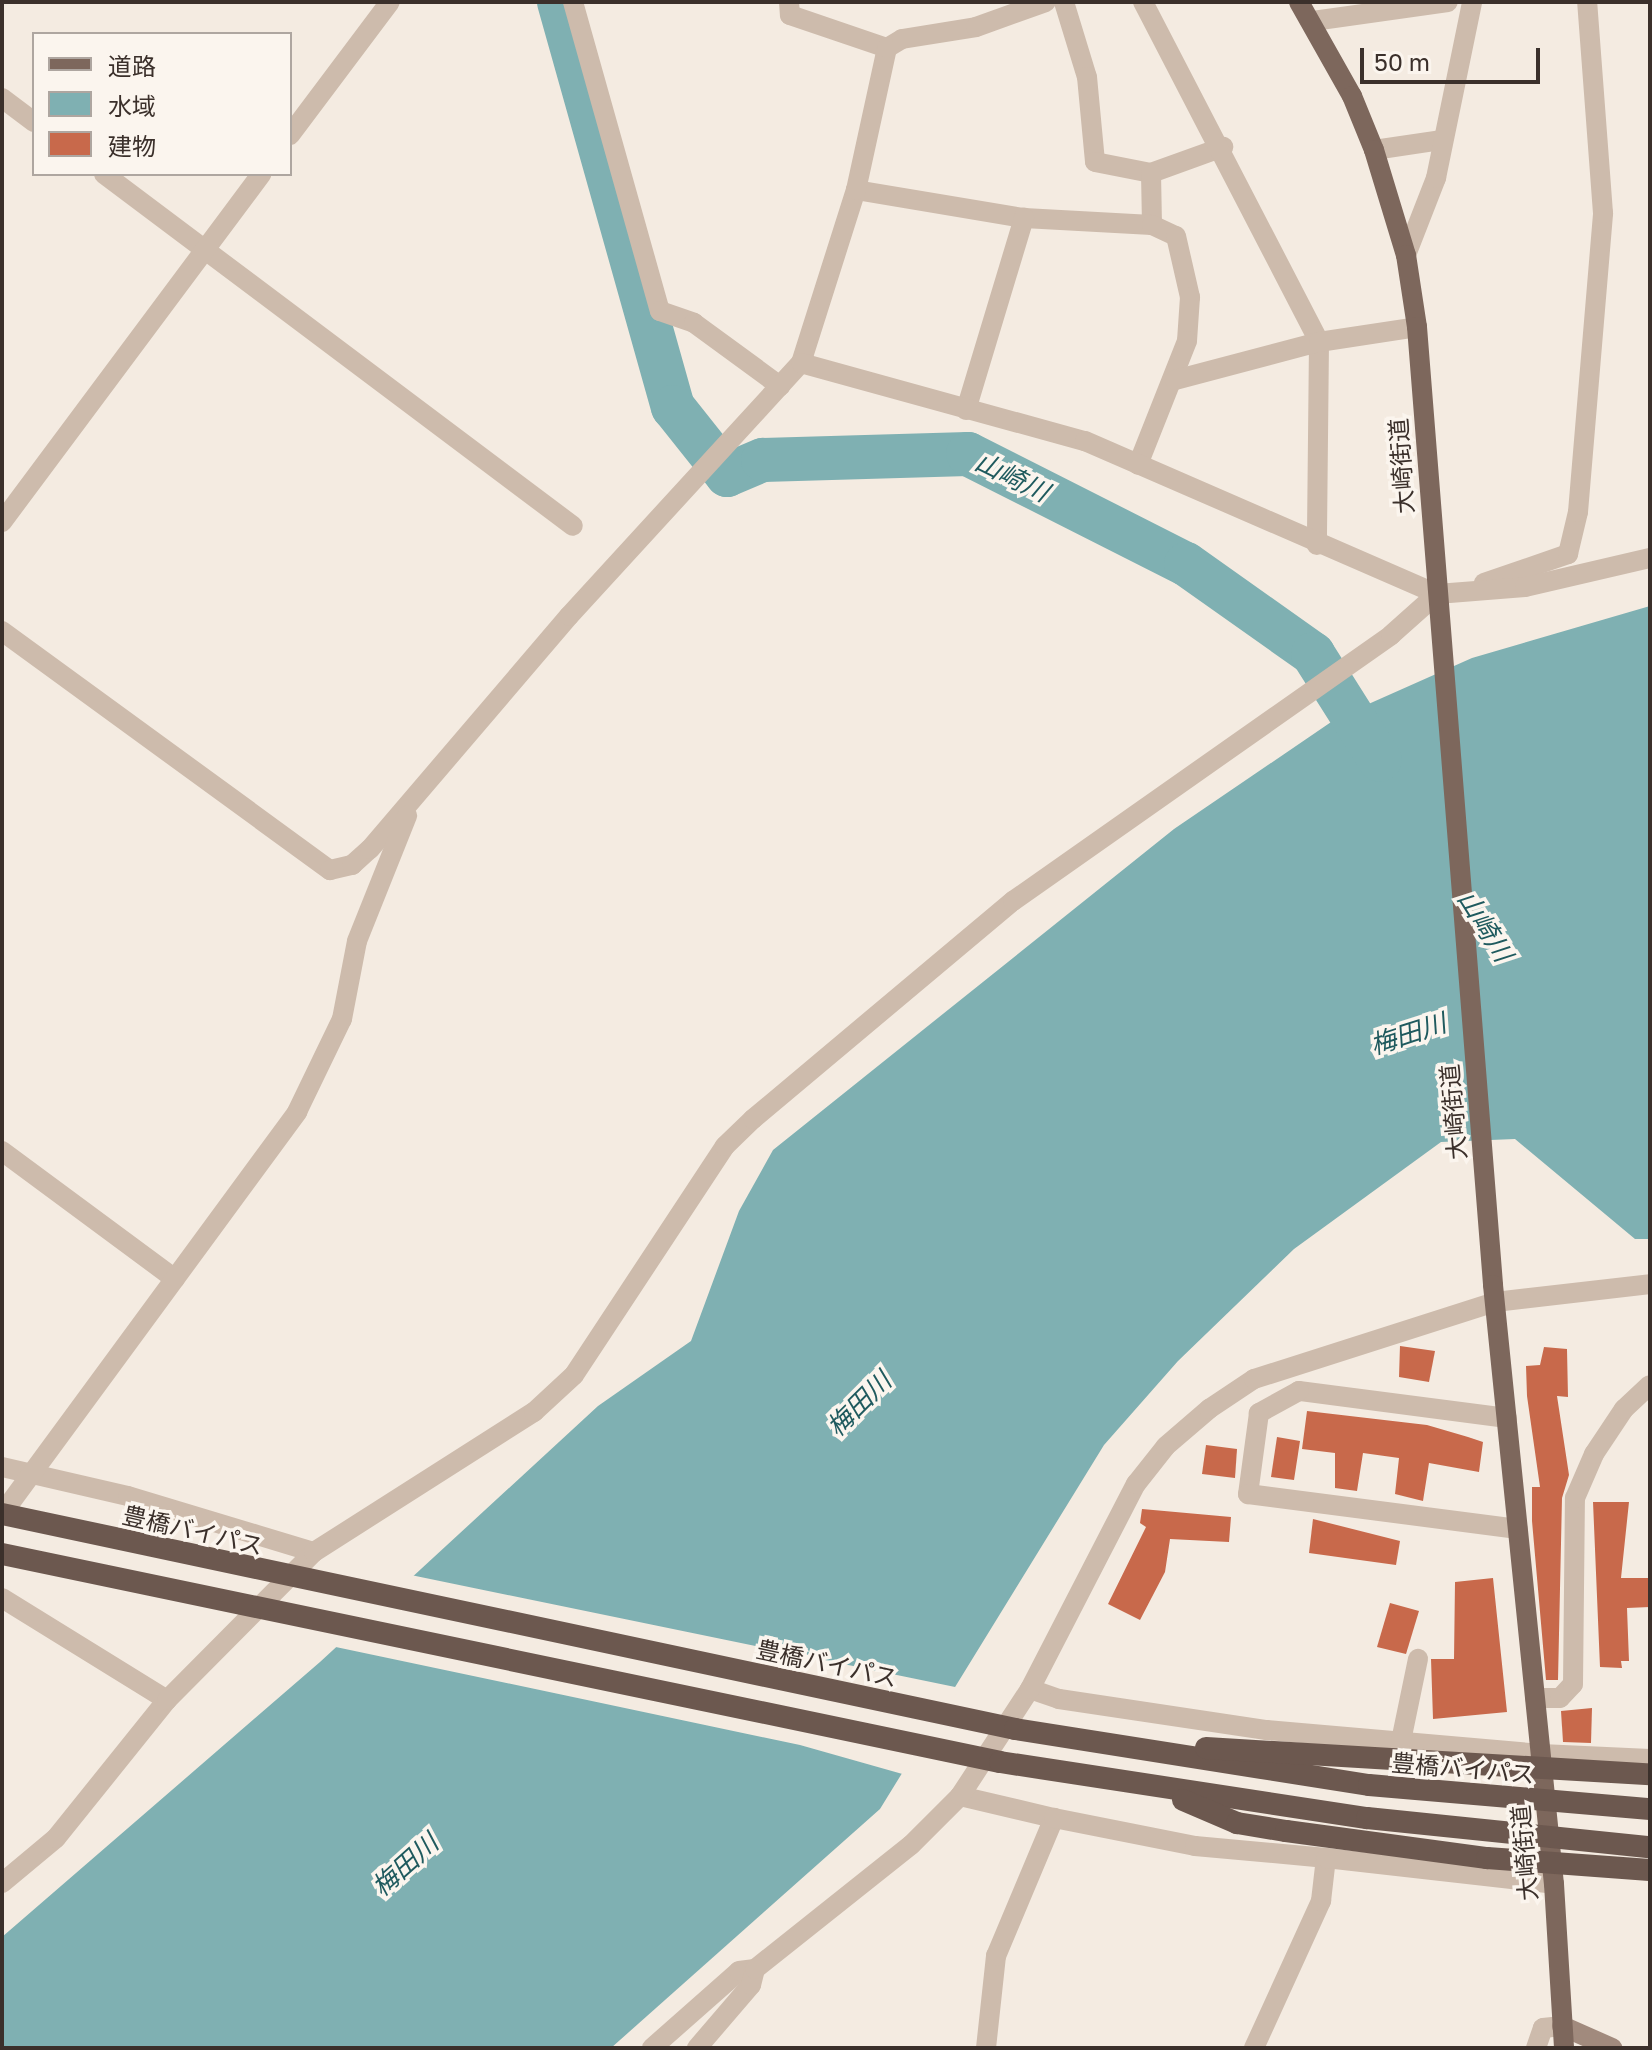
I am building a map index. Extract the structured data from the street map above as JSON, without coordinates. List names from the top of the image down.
{
  "streets": {
    "highway": ["豊橋バイパス"],
    "main road": ["大崎街道"]
  },
  "water": ["山崎川", "梅田川"],
  "legend": ["道路", "水域", "建物"],
  "scale_bar": "50 m"
}
